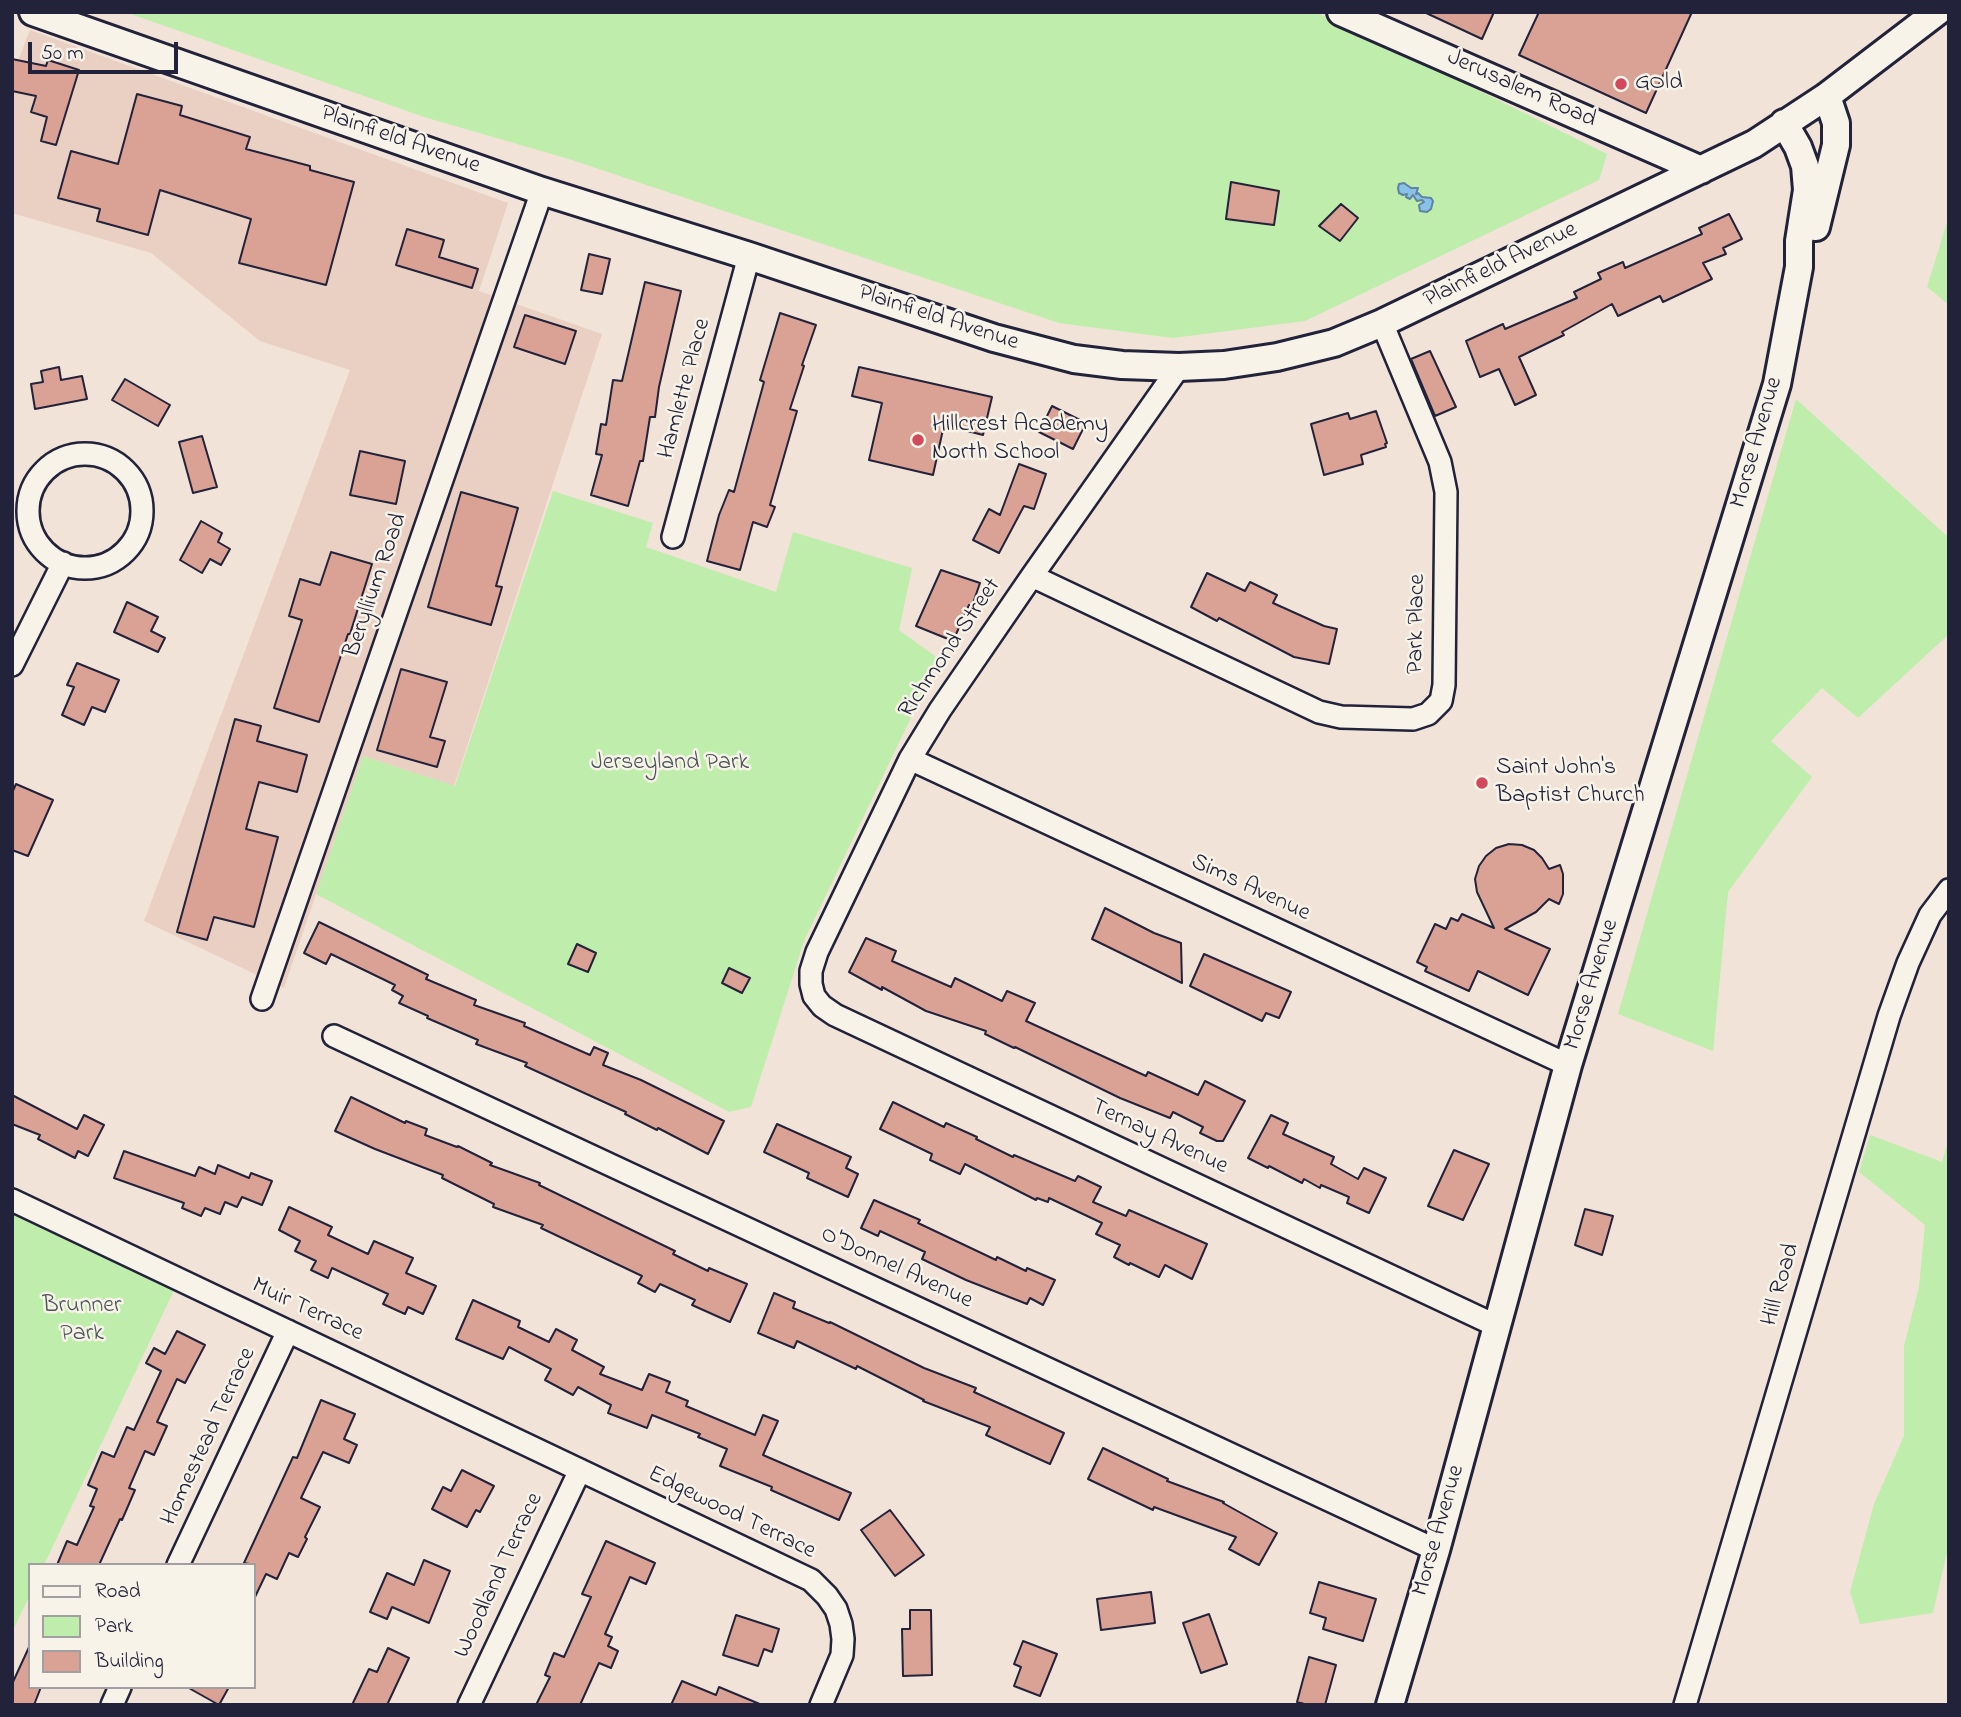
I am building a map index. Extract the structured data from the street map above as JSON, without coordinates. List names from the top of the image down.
{
  "streets": {
    "street": [
      "Jerusalem Road",
      "Plainfield Avenue",
      "Hamlette Place",
      "Morse Avenue",
      "Beryllium Road",
      "Park Place",
      "Richmond Street",
      "Sims Avenue",
      "Ternay Avenue",
      "O'Donnel Avenue",
      "Hill Road",
      "Muir Terrace",
      "Homestead Terrace",
      "Edgewood Terrace",
      "Woodland Terrace"
    ]
  },
  "crossings": [
    ["Jerusalem Road", "Plainfield Avenue"],
    ["Plainfield Avenue", "Hamlette Place"],
    ["Plainfield Avenue", "Morse Avenue"],
    ["Plainfield Avenue", "Beryllium Road"],
    ["Plainfield Avenue", "Park Place"],
    ["Plainfield Avenue", "Richmond Street"],
    ["Morse Avenue", "Sims Avenue"],
    ["Morse Avenue", "Ternay Avenue"],
    ["Morse Avenue", "O'Donnel Avenue"],
    ["Park Place", "Richmond Street"],
    ["Richmond Street", "Sims Avenue"],
    ["Richmond Street", "Ternay Avenue"],
    ["Muir Terrace", "Homestead Terrace"],
    ["Muir Terrace", "Edgewood Terrace"],
    ["Muir Terrace", "Woodland Terrace"],
    ["Edgewood Terrace", "Woodland Terrace"]
  ],
  "parks": ["Jerseyland Park", "Brunner Park"],
  "places": ["GOld", "Hillcrest Academy North School", "Saint John's Baptist Church"],
  "legend": ["Road", "Park", "Building"],
  "scale_bar": "50 m"
}
